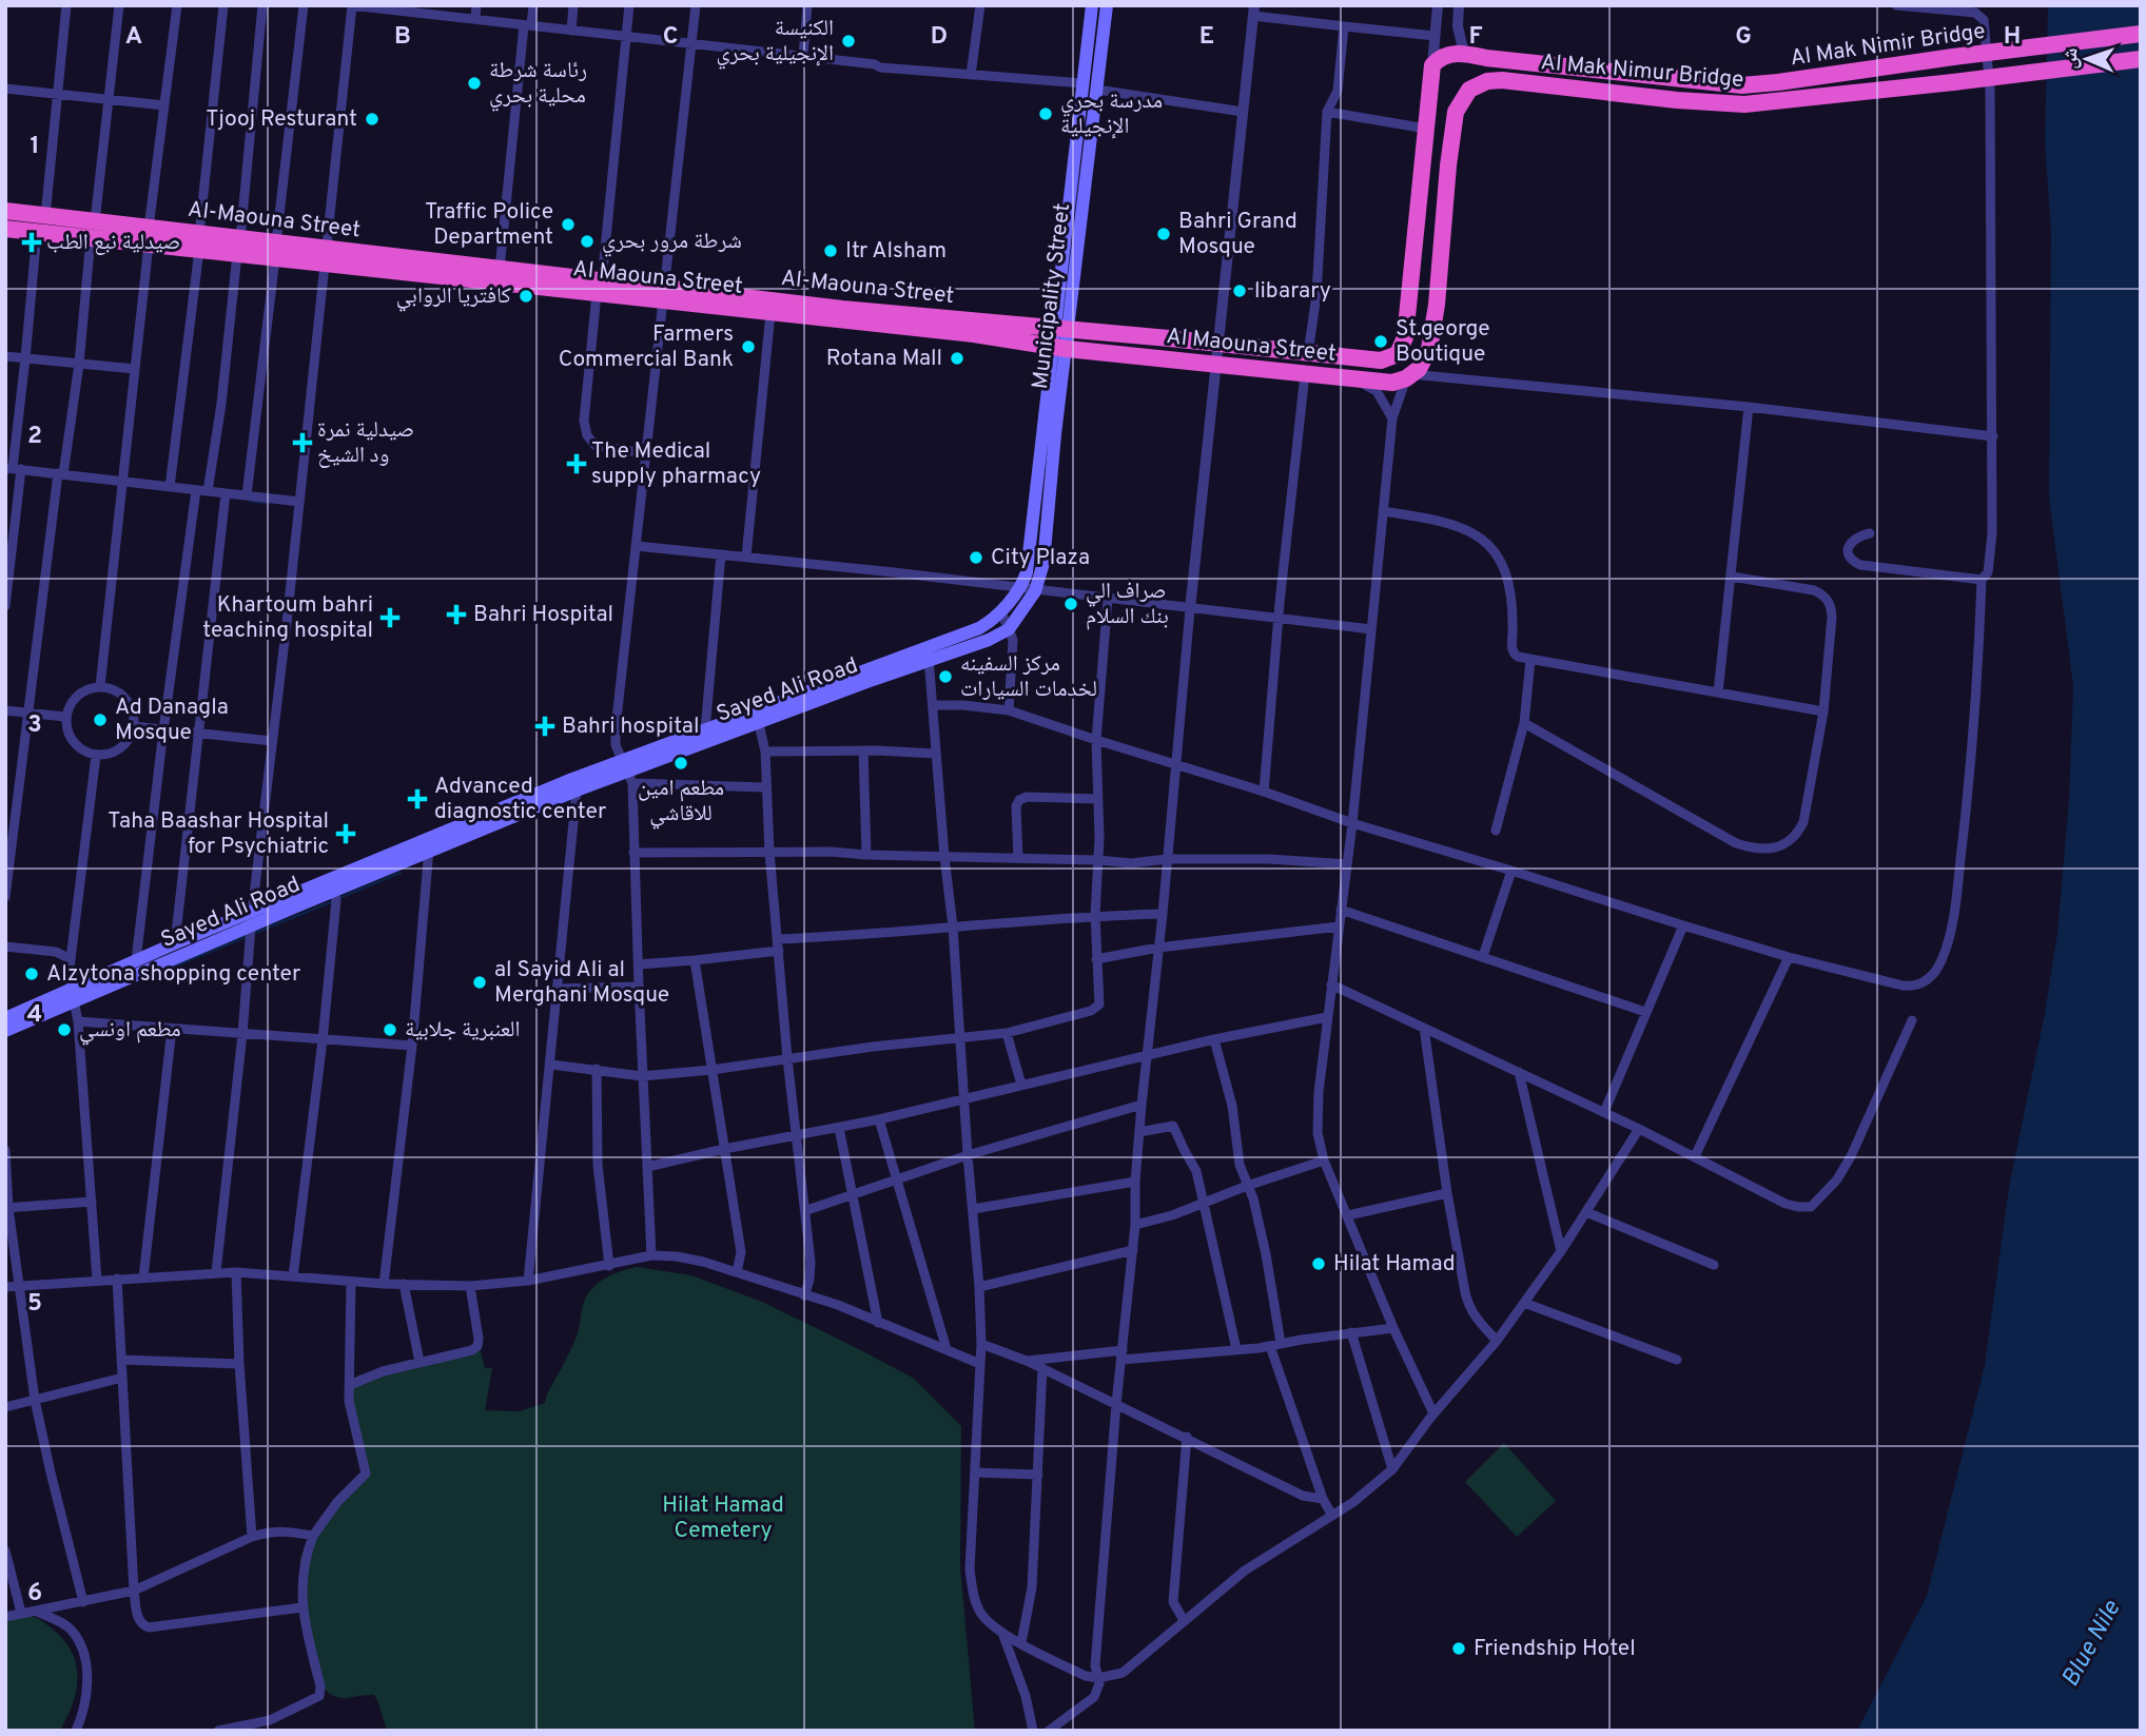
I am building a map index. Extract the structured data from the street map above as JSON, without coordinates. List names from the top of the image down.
{
  "streets": {
    "highway": [
      "Al Mak Nimir Bridge",
      "Al Mak Nimur Bridge",
      "Al-Maouna Street",
      "Al Maouna Street"
    ],
    "main road": ["Municipality Street", "Sayed Ali Road"]
  },
  "crossings": [
    ["Al Mak Nimir Bridge", "Al Mak Nimur Bridge"],
    ["Al-Maouna Street", "Al Maouna Street"],
    ["Al-Maouna Street", "Municipality Street"]
  ],
  "water": ["Blue Nile"],
  "parks": ["Hilat Hamad Cemetery"],
  "places": {
    "other": [
      "الكنيسة الإنجيلية بحري",
      "رئاسة شرطة محلية بحري",
      "مدرسة بحري الإنجيلية",
      "Tjooj Resturant",
      "Traffic Police Department",
      "Bahri Grand Mosque",
      "شرطة مرور بحري",
      "Itr Alsham",
      "libarary",
      "كافتريا الروابي",
      "St.george Boutique",
      "Farmers Commercial Bank",
      "Rotana Mall",
      "City Plaza",
      "صراف الي بنك السلام",
      "مركز السفينه لخدمات السيارات",
      "Ad Danagla Mosque",
      "مطعم امين للاقاشي",
      "Alzytona shopping center",
      "al Sayid Ali al Merghani Mosque",
      "مطعم اونسي",
      "العنبرية جلابية",
      "Hilat Hamad",
      "Friendship Hotel"
    ],
    "health": [
      "صيدلية نبع الطب",
      "صيدلية نمرة ود الشيخ",
      "The Medical supply pharmacy",
      "Bahri Hospital",
      "Khartoum bahri teaching hospital",
      "Bahri hospital",
      "Advanced diagnostic center",
      "Taha Baashar Hospital for Psychiatric"
    ]
  },
  "north": "left",
  "grid": {
    "columns": [
      "A",
      "B",
      "C",
      "D",
      "E",
      "F",
      "G",
      "H"
    ],
    "rows": [
      "1",
      "2",
      "3",
      "4",
      "5",
      "6"
    ]
  }
}
